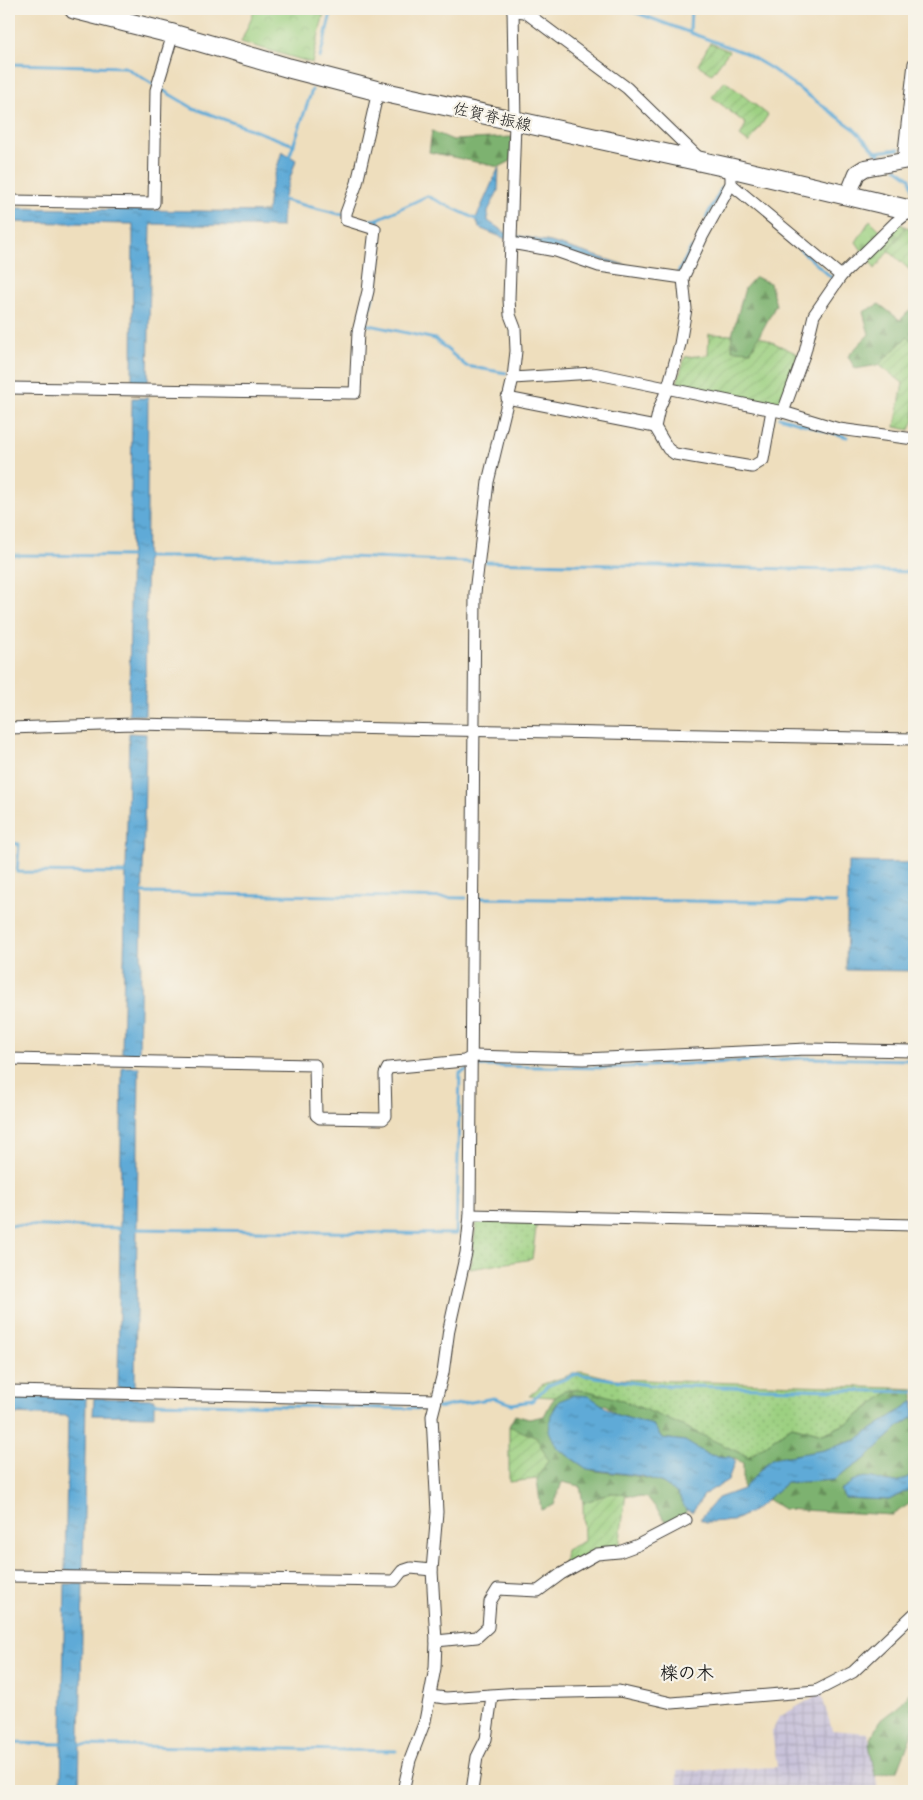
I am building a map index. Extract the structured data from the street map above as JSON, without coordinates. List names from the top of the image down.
{
  "streets": {
    "main road": ["佐賀脊振線"]
  },
  "districts": ["檪の木"]
}
